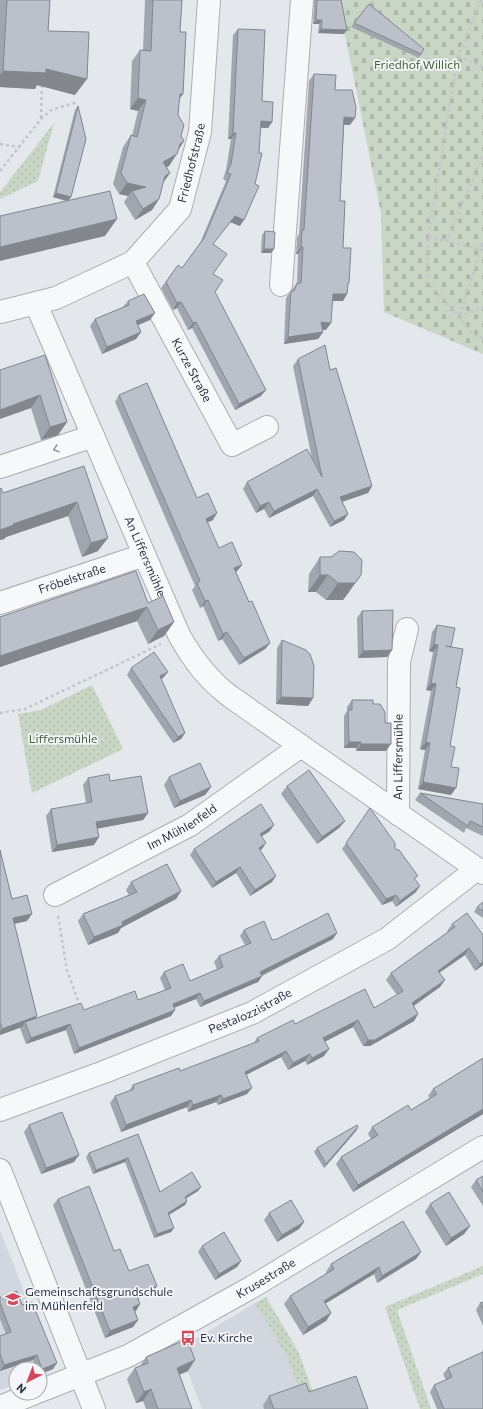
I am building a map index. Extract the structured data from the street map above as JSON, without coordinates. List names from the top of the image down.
{
  "streets": {
    "street": [
      "Friedhofstraße",
      "Kurze Straße",
      "An Liffersmühle",
      "Fröbelstraße",
      "Im Mühlenfeld",
      "Pestalozzistraße",
      "Krusestraße"
    ]
  },
  "crossings": [
    ["Friedhofstraße", "Kurze Straße"],
    ["Friedhofstraße", "An Liffersmühle"],
    ["An Liffersmühle", "Fröbelstraße"],
    ["An Liffersmühle", "Im Mühlenfeld"],
    ["An Liffersmühle", "Pestalozzistraße"]
  ],
  "parks": ["Friedhof Willich", "Liffersmühle"],
  "places": {
    "school or university": ["Gemeinschaftsgrundschule im Mühlenfeld"],
    "bus stop": ["Ev. Kirche"]
  },
  "north": "bottom left"
}
